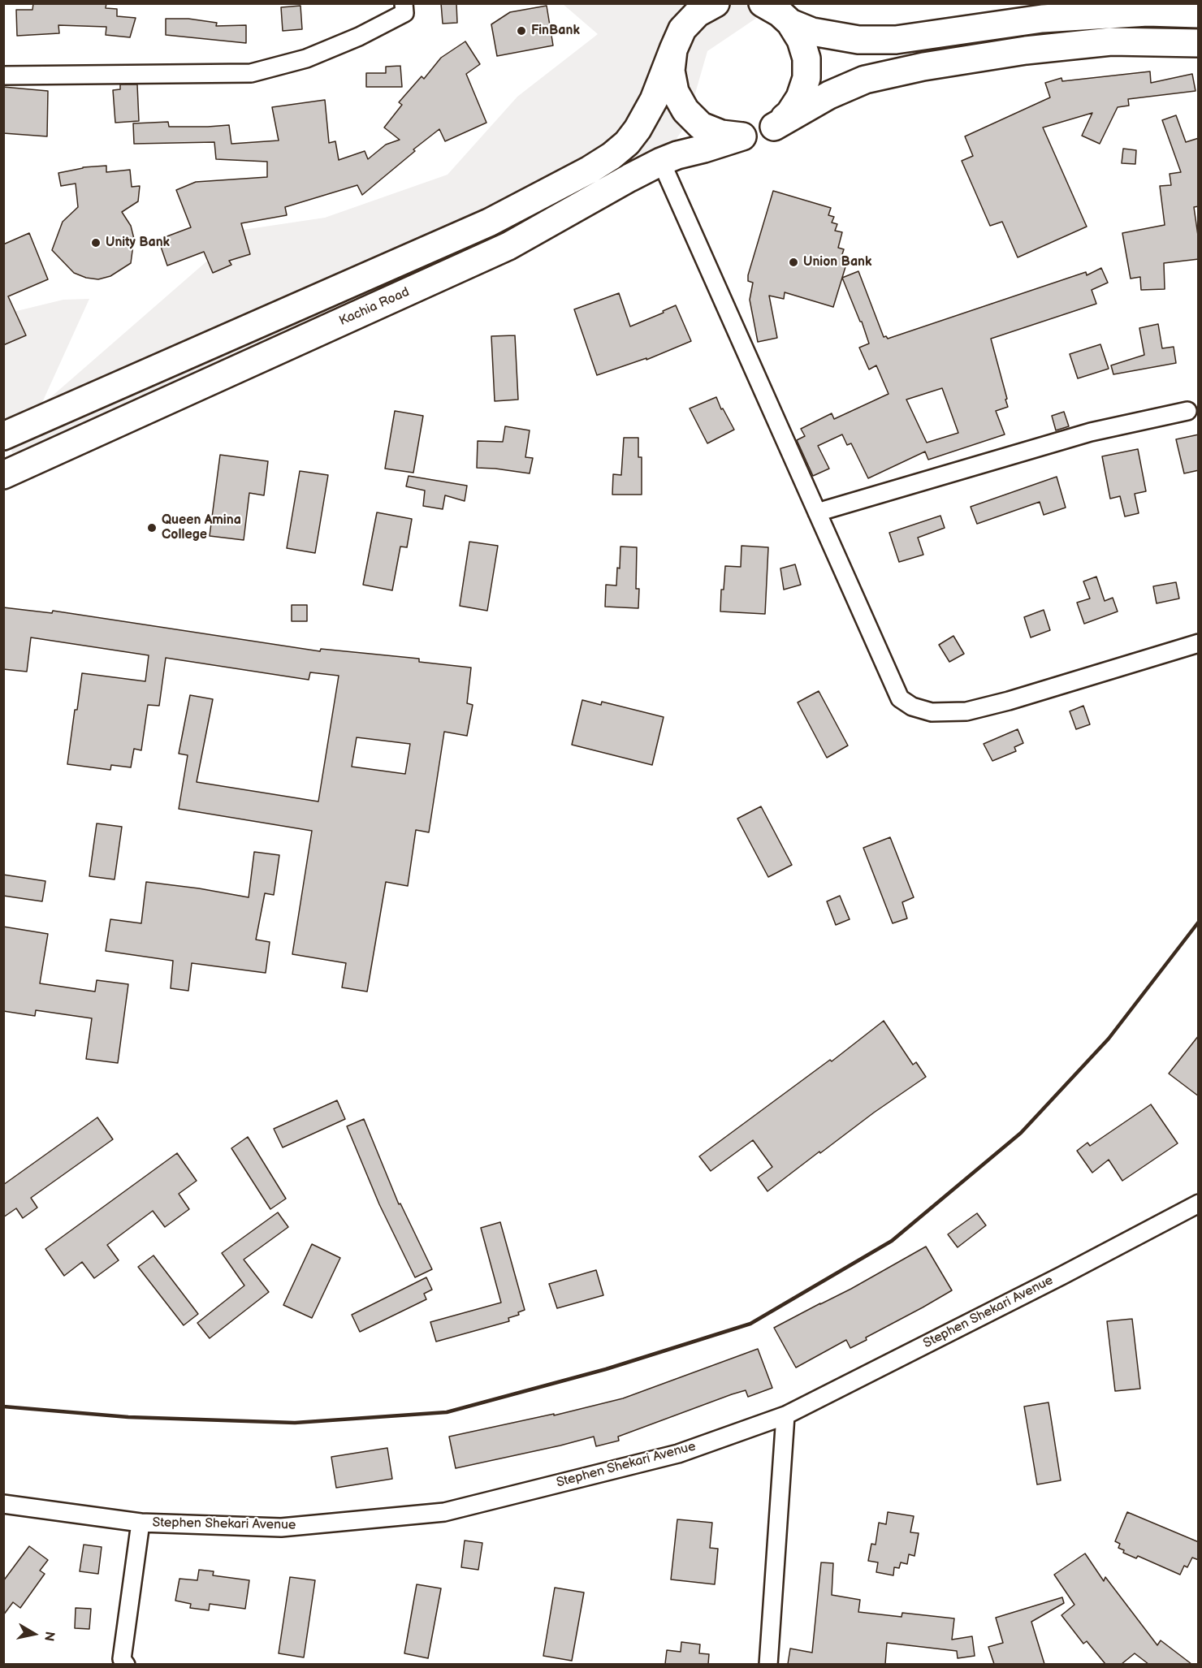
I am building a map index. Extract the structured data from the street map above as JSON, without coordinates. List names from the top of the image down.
{
  "streets": {
    "main road": ["Kachia Road"],
    "street": ["Stephen Shekari Avenue"]
  },
  "places": [
    "FinBank",
    "Unity Bank",
    "Union Bank",
    "Queen Amina College"
  ],
  "north": "right"
}
